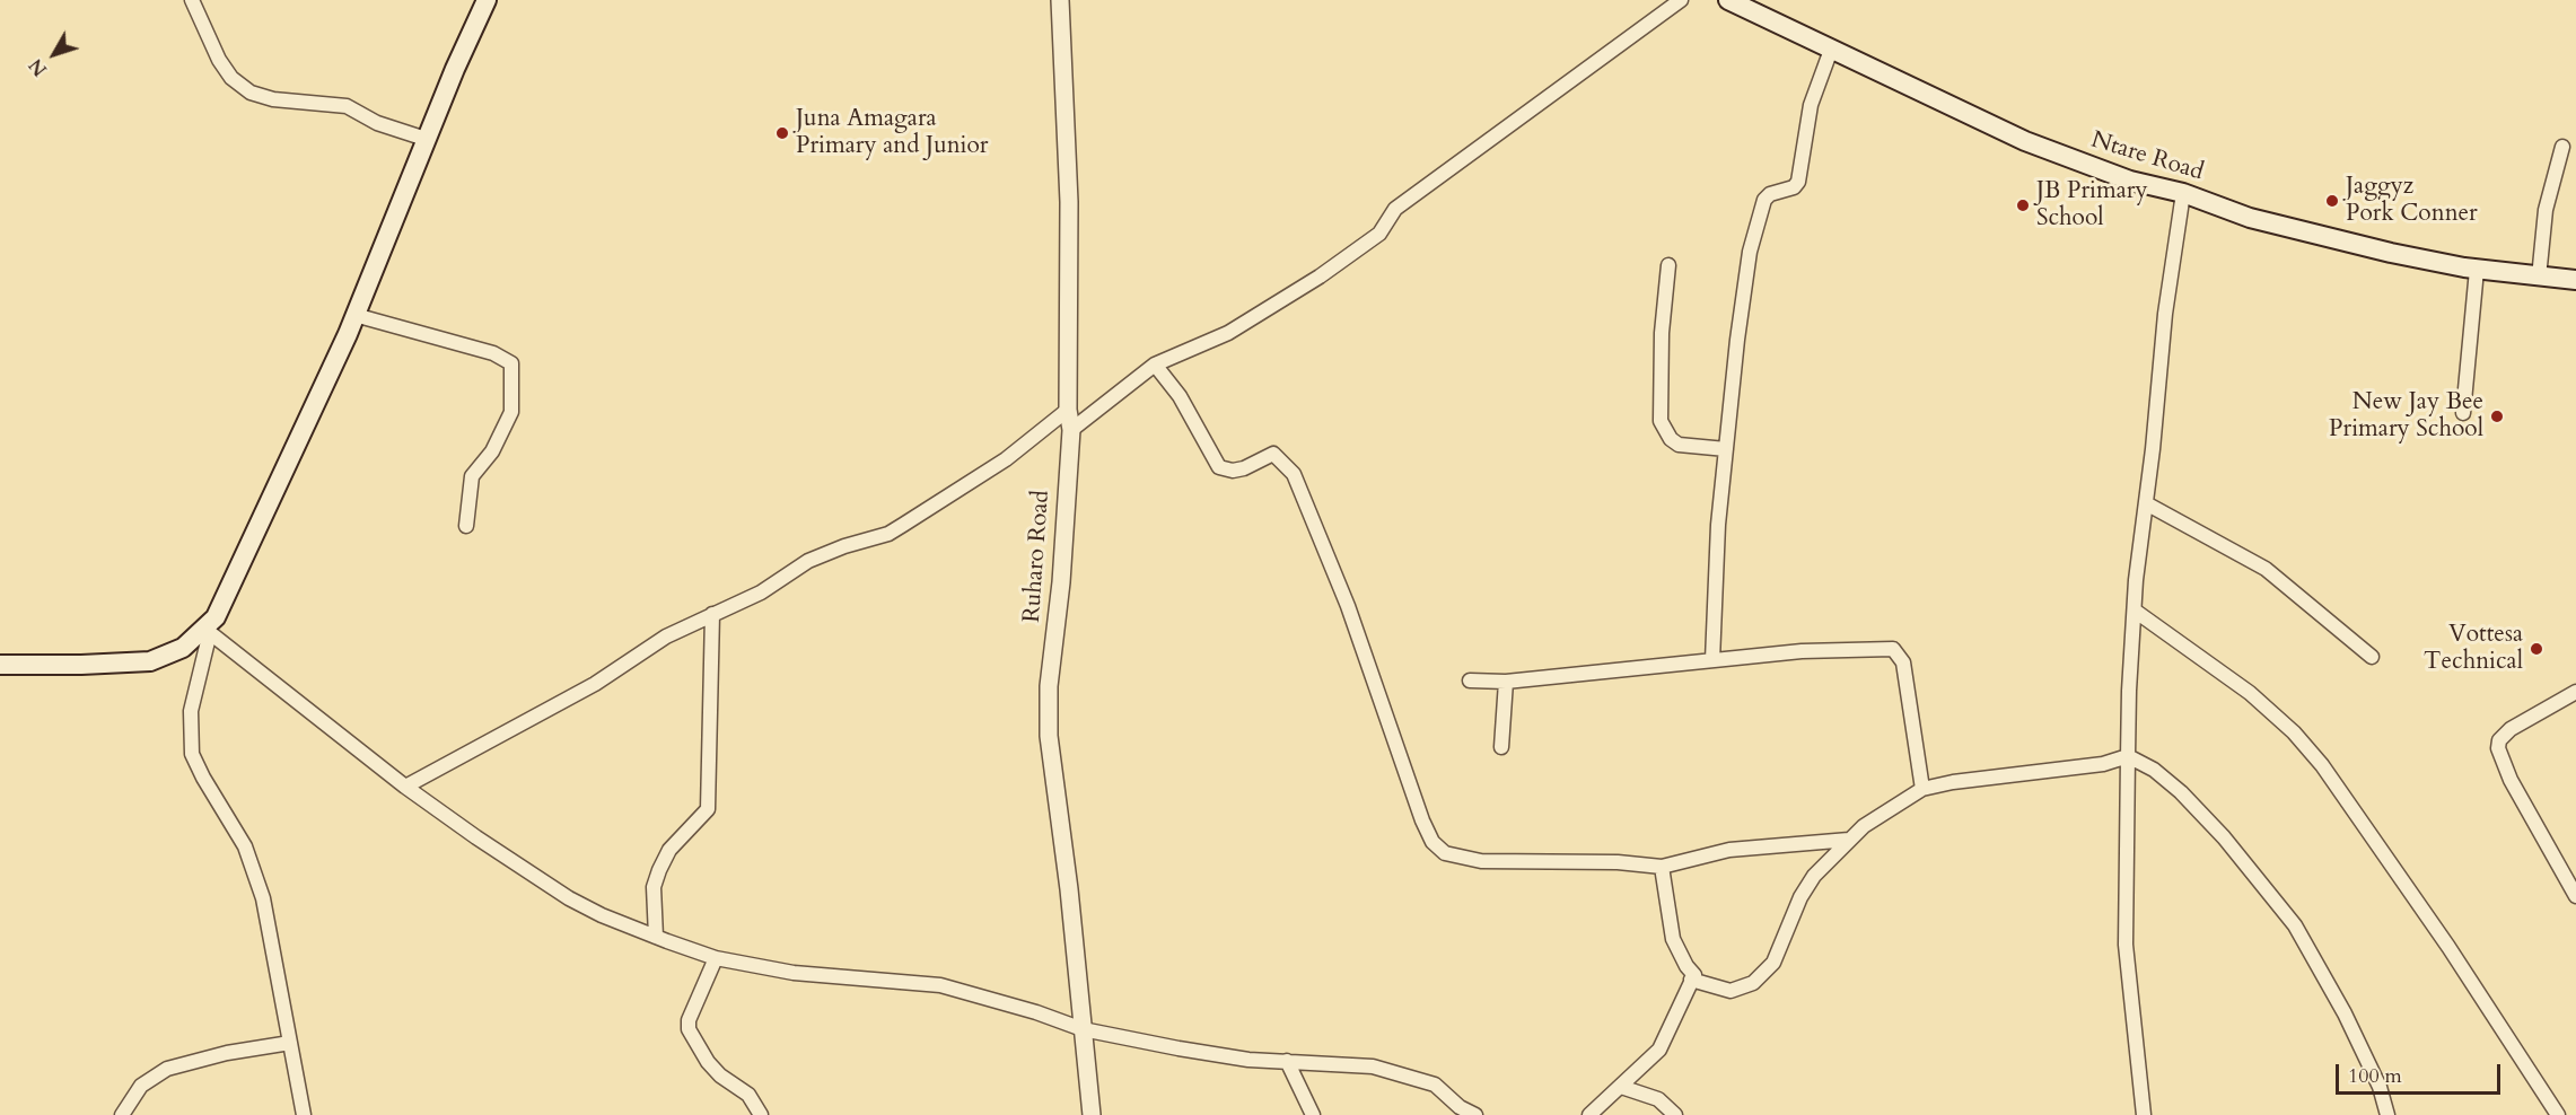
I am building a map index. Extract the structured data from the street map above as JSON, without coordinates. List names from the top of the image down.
{
  "streets": {
    "main road": ["Ntare Road"],
    "street": ["Ruharo Road"]
  },
  "places": [
    "Juna Amagara Primary and Junior",
    "Jaggyz Pork Conner",
    "JB Primary School",
    "New Jay Bee Primary School",
    "Vottesa Technical"
  ],
  "scale_bar": "100 m",
  "north": "bottom left"
}
